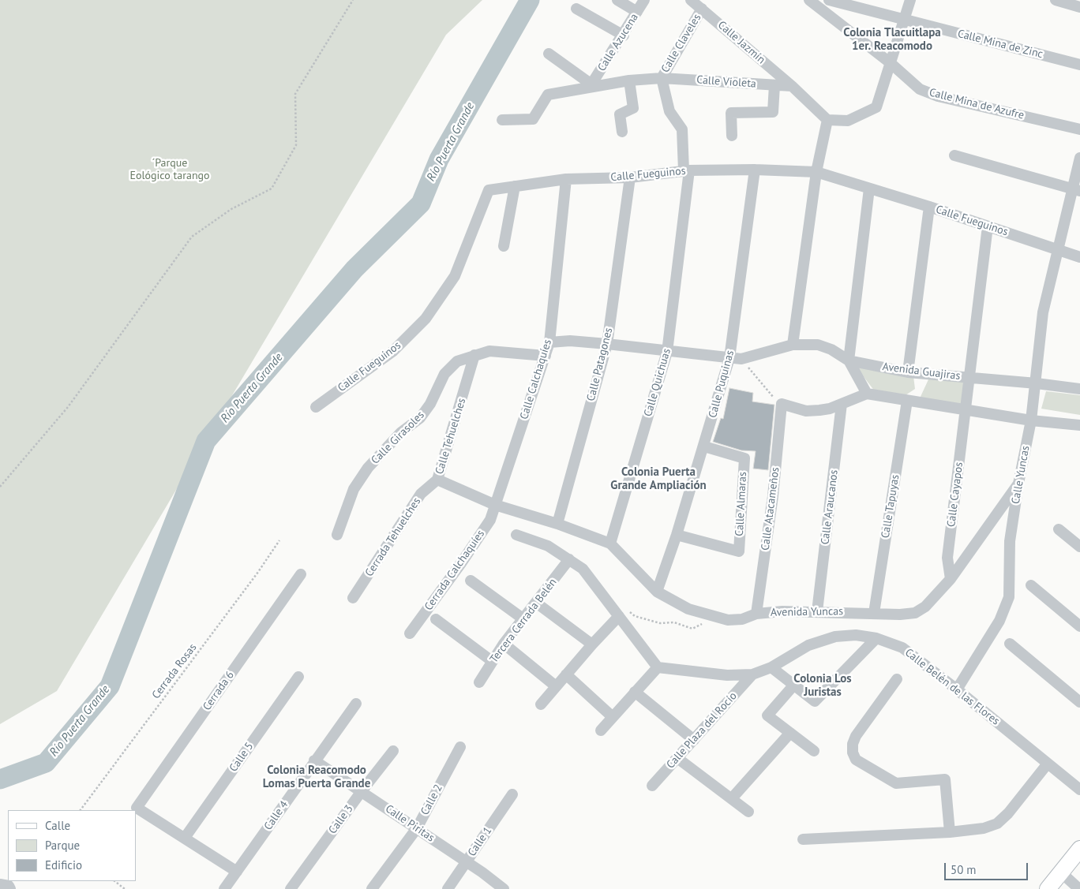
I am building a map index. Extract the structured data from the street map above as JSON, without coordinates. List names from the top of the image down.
{
  "streets": {
    "street": [
      "Calle Azucena",
      "Calle Jazmín",
      "Calle Claveles",
      "Calle Mina de Zinc",
      "Calle Violeta",
      "Calle Mina de Azufre",
      "Calle Fueguinos",
      "Calle Patagones",
      "Avenida Guajiras",
      "Calle Calchaquíes",
      "Calle Quichuas",
      "Calle Puquinas",
      "Calle Tehuelches",
      "Calle Girasoles",
      "Calle Yuncas",
      "Calle Cayapos",
      "Calle Almaras",
      "Calle Tapuyas",
      "Calle Araucanos",
      "Calle Atacameños",
      "Cerrada Tehuelches",
      "Cerrada Calchaquíes",
      "Avenida Yuncas",
      "Tercera Cerrada Belén",
      "Calle Belén de las Flores",
      "Cerrada 6",
      "Calle Plaza del Rocío",
      "Calle 5",
      "Calle 2",
      "Calle 4",
      "Calle 3",
      "Calle Piritas",
      "Calle 1"
    ],
    "path": ["Cerrada Rosas"]
  },
  "crossings": [
    ["Calle Azucena", "Calle Violeta"],
    ["Calle Jazmín", "Calle Claveles"],
    ["Calle Jazmín", "Calle Violeta"],
    ["Calle Claveles", "Calle Violeta"],
    ["Calle Claveles", "Calle Quichuas"],
    ["Calle Violeta", "Calle Quichuas"],
    ["Calle Fueguinos", "Calle Patagones"],
    ["Calle Fueguinos", "Calle Calchaquíes"],
    ["Calle Fueguinos", "Calle Quichuas"],
    ["Calle Fueguinos", "Calle Puquinas"],
    ["Calle Fueguinos", "Calle Yuncas"],
    ["Calle Patagones", "Avenida Guajiras"],
    ["Calle Patagones", "Avenida Yuncas"],
    ["Avenida Guajiras", "Calle Calchaquíes"],
    ["Avenida Guajiras", "Calle Quichuas"],
    ["Avenida Guajiras", "Calle Puquinas"],
    ["Avenida Guajiras", "Calle Yuncas"],
    ["Avenida Guajiras", "Calle Cayapos"],
    ["Calle Calchaquíes", "Calle Tehuelches"],
    ["Calle Calchaquíes", "Calle Girasoles"],
    ["Calle Calchaquíes", "Cerrada Calchaquíes"],
    ["Calle Calchaquíes", "Avenida Yuncas"],
    ["Calle Quichuas", "Avenida Yuncas"],
    ["Calle Puquinas", "Calle Almaras"],
    ["Calle Puquinas", "Avenida Yuncas"],
    ["Calle Tehuelches", "Calle Girasoles"],
    ["Calle Tehuelches", "Cerrada Tehuelches"],
    ["Calle Tehuelches", "Cerrada Calchaquíes"],
    ["Calle Tehuelches", "Avenida Yuncas"],
    ["Calle Yuncas", "Avenida Yuncas"],
    ["Calle Yuncas", "Calle Belén de las Flores"],
    ["Calle Cayapos", "Avenida Yuncas"],
    ["Calle Tapuyas", "Avenida Yuncas"],
    ["Calle Araucanos", "Avenida Yuncas"],
    ["Calle Atacameños", "Avenida Yuncas"],
    ["Cerrada Calchaquíes", "Avenida Yuncas"],
    ["Calle Belén de las Flores", "Calle Plaza del Rocío"],
    ["Cerrada 6", "Calle 5"],
    ["Calle 2", "Calle Piritas"],
    ["Calle 4", "Calle Piritas"],
    ["Calle 3", "Calle Piritas"],
    ["Calle Piritas", "Calle 1"]
  ],
  "districts": [
    "Colonia Tlacuitlapa 1er. Reacomodo",
    "Colonia Puerta Grande Ampliación",
    "Colonia Los Juristas",
    "Colonia Reacomodo Lomas Puerta Grande"
  ],
  "water": ["Río Puerta Grande"],
  "parks": ["´Parque Eológico tarango"],
  "legend": ["Calle", "Parque", "Edificio"],
  "scale_bar": "50 m"
}
